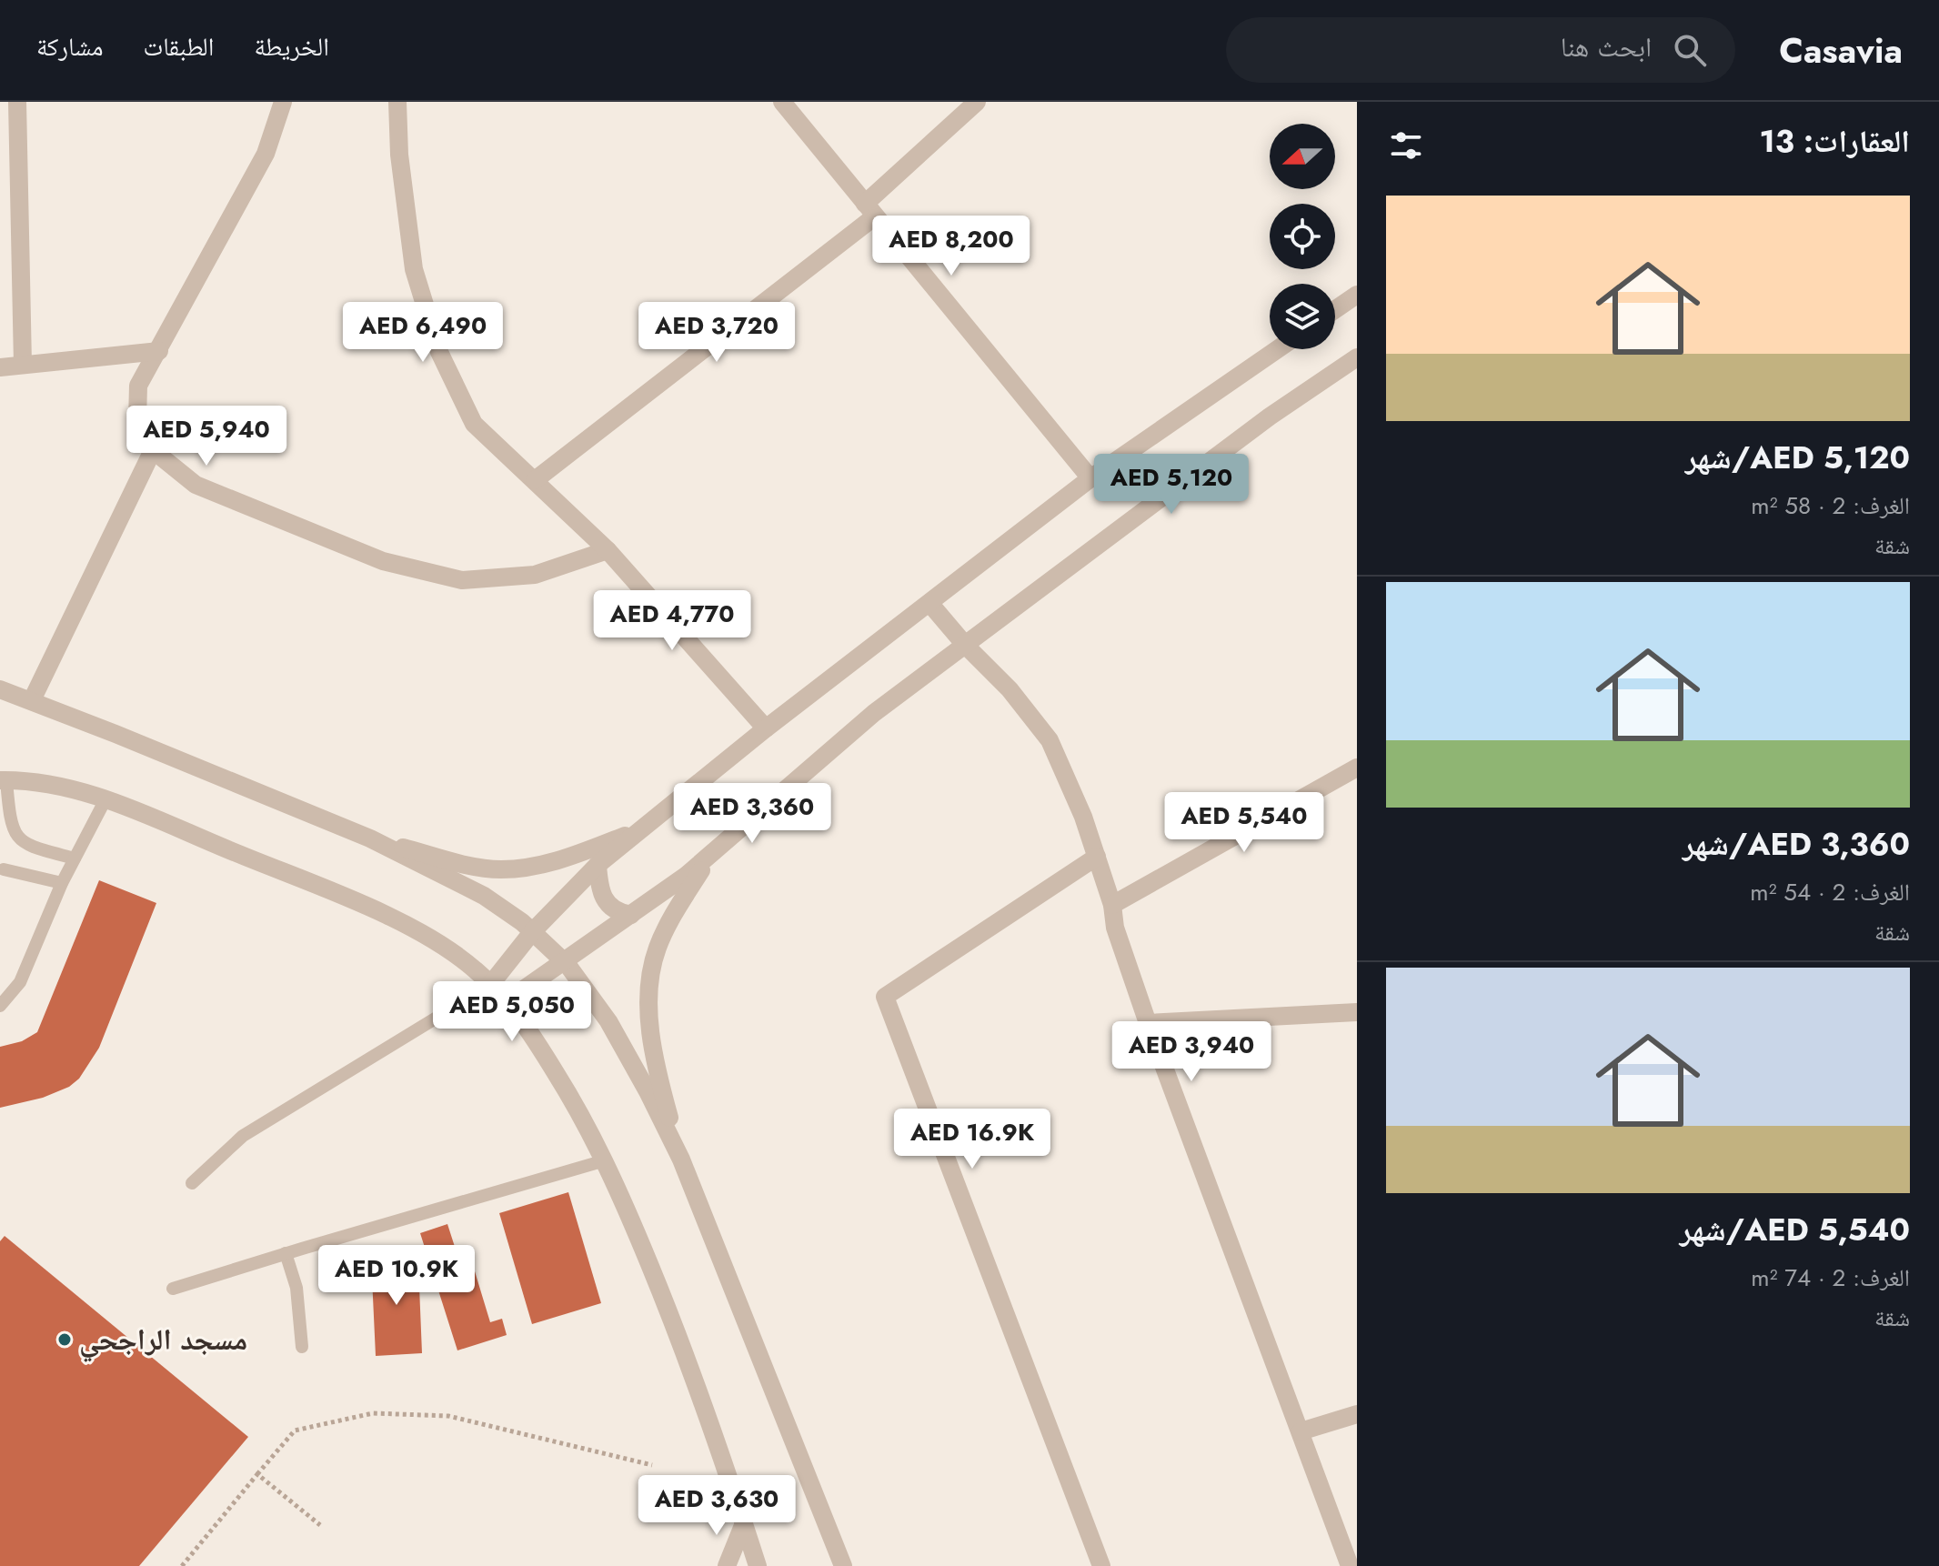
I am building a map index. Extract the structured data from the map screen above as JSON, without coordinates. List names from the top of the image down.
{
  "places": ["مسجد الراجحي"],
  "north": "left",
  "page": {
    "header": "Casavia",
    "search": "ابحث هنا",
    "nav": ["الخريطة", "الطبقات", "مشاركة"],
    "heading": "العقارات: 13",
    "list": [
      {
        "name": "AED 5,120/شهر",
        "note": "الغرف: 2 · 58 m² · شقة"
      },
      {
        "name": "AED 3,360/شهر",
        "note": "الغرف: 2 · 54 m² · شقة"
      },
      {
        "name": "AED 5,540/شهر",
        "note": "الغرف: 2 · 74 m² · شقة"
      }
    ],
    "price": [
      "AED 8,200",
      "AED 6,490",
      "AED 3,720",
      "AED 5,940",
      "AED 5,120",
      "AED 4,770",
      "AED 3,360",
      "AED 5,540",
      "AED 5,050",
      "AED 3,940",
      "AED 16.9K",
      "AED 10.9K",
      "AED 3,630"
    ]
  }
}
